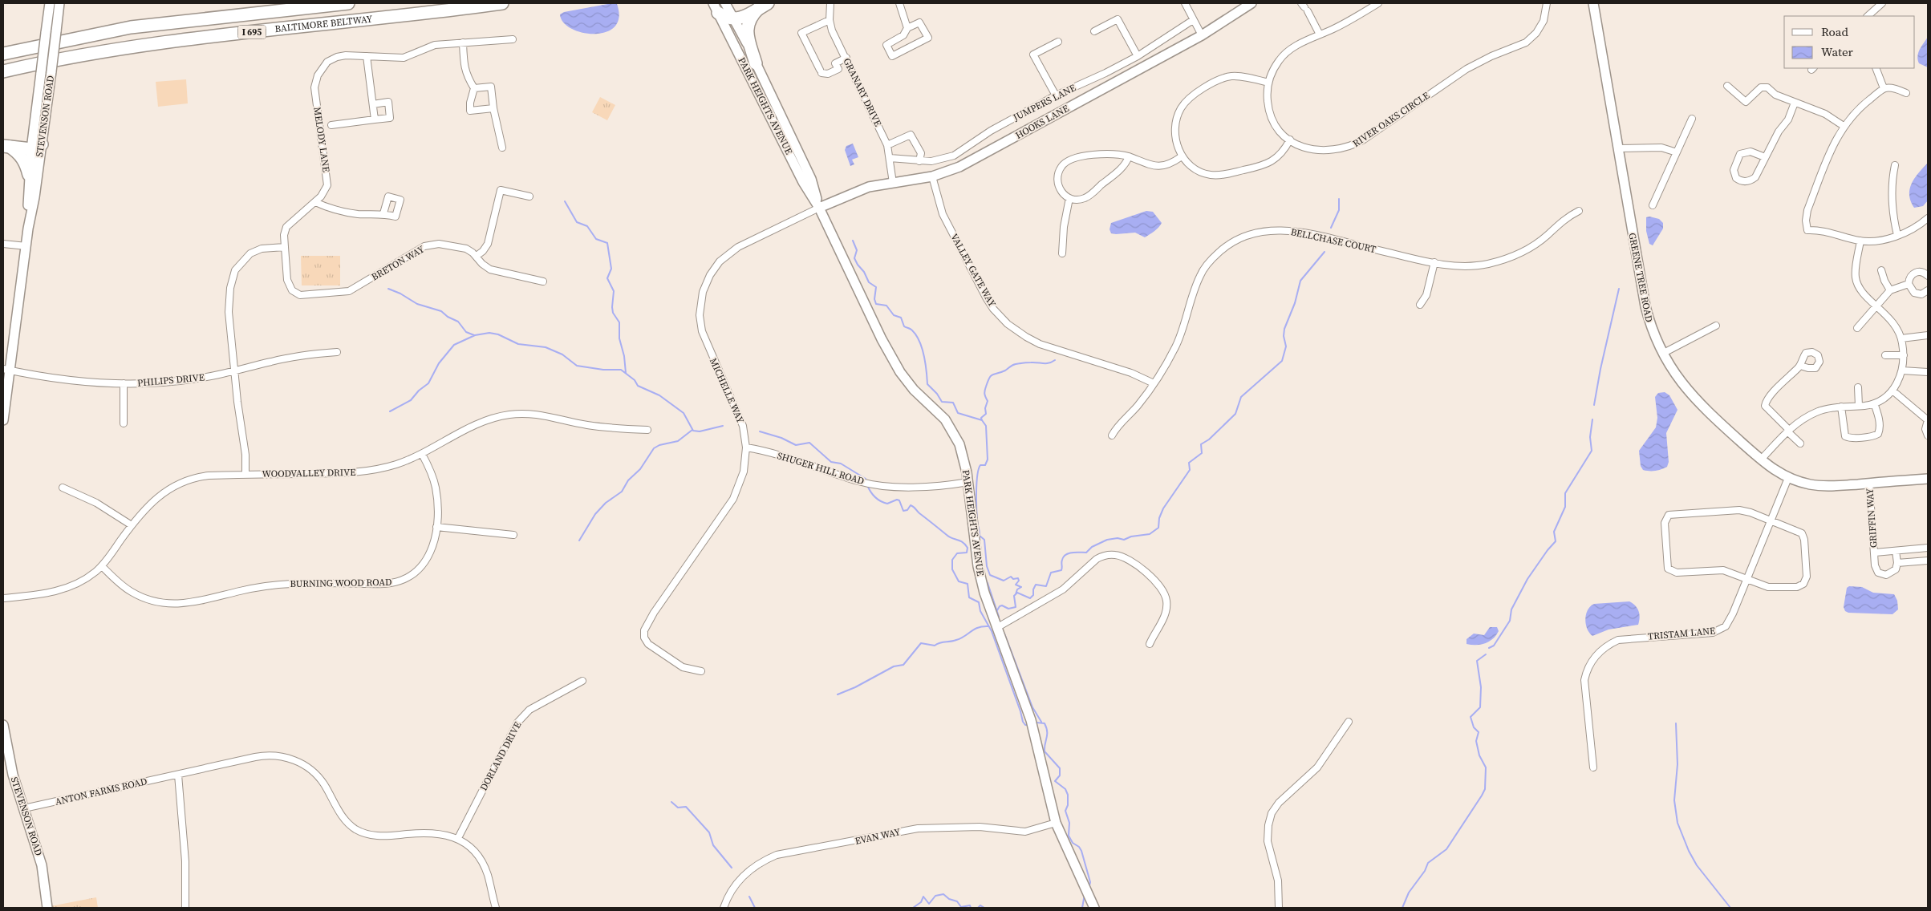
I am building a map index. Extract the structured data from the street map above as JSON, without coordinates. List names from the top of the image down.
{
  "streets": {
    "highway": ["BALTIMORE BELTWAY", "I 695"],
    "street": [
      "GRANARY DRIVE",
      "JUMPERS LANE",
      "PARK HEIGHTS AVENUE",
      "STEVENSON ROAD",
      "RIVER OAKS CIRCLE",
      "HOOKS LANE",
      "MELODY LANE",
      "BELLCHASE COURT",
      "BRETON WAY",
      "VALLEY GATE WAY",
      "GREENE TREE ROAD",
      "PHILIPS DRIVE",
      "MICHELLE WAY",
      "SHUGER HILL ROAD",
      "WOODVALLEY DRIVE",
      "GRIFFIN WAY",
      "BURNING WOOD ROAD",
      "TRISTAM LANE",
      "DORLAND DRIVE",
      "ANTON FARMS ROAD",
      "EVAN WAY"
    ]
  },
  "crossings": [
    ["GRANARY DRIVE", "JUMPERS LANE"],
    ["GRANARY DRIVE", "HOOKS LANE"],
    ["PARK HEIGHTS AVENUE", "HOOKS LANE"],
    ["PARK HEIGHTS AVENUE", "MICHELLE WAY"],
    ["PARK HEIGHTS AVENUE", "SHUGER HILL ROAD"],
    ["PARK HEIGHTS AVENUE", "EVAN WAY"],
    ["STEVENSON ROAD", "PHILIPS DRIVE"],
    ["STEVENSON ROAD", "ANTON FARMS ROAD"],
    ["HOOKS LANE", "VALLEY GATE WAY"],
    ["HOOKS LANE", "MICHELLE WAY"],
    ["MELODY LANE", "BRETON WAY"],
    ["BELLCHASE COURT", "VALLEY GATE WAY"],
    ["GREENE TREE ROAD", "GRIFFIN WAY"],
    ["GREENE TREE ROAD", "TRISTAM LANE"],
    ["MICHELLE WAY", "SHUGER HILL ROAD"],
    ["WOODVALLEY DRIVE", "BURNING WOOD ROAD"],
    ["DORLAND DRIVE", "ANTON FARMS ROAD"]
  ],
  "legend": ["Road", "Water"]
}
